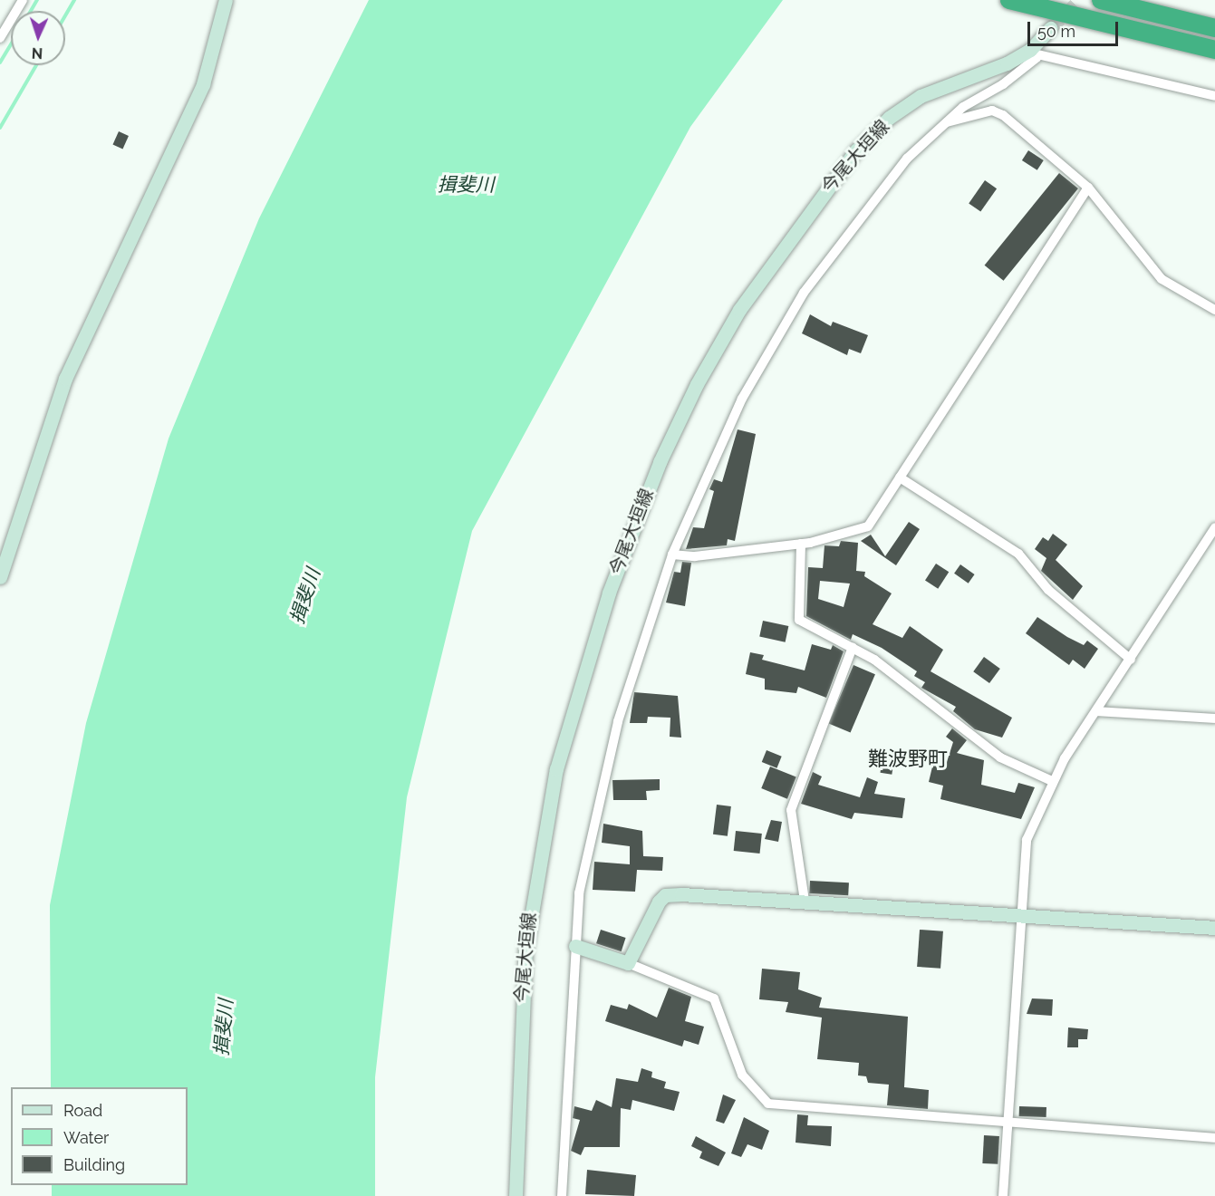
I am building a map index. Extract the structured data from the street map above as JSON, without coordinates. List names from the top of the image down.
{
  "streets": {
    "main road": ["今尾大垣線"]
  },
  "districts": ["難波野町"],
  "water": ["揖斐川"],
  "legend": ["Road", "Water", "Building"],
  "scale_bar": "50 m",
  "north": "bottom"
}
